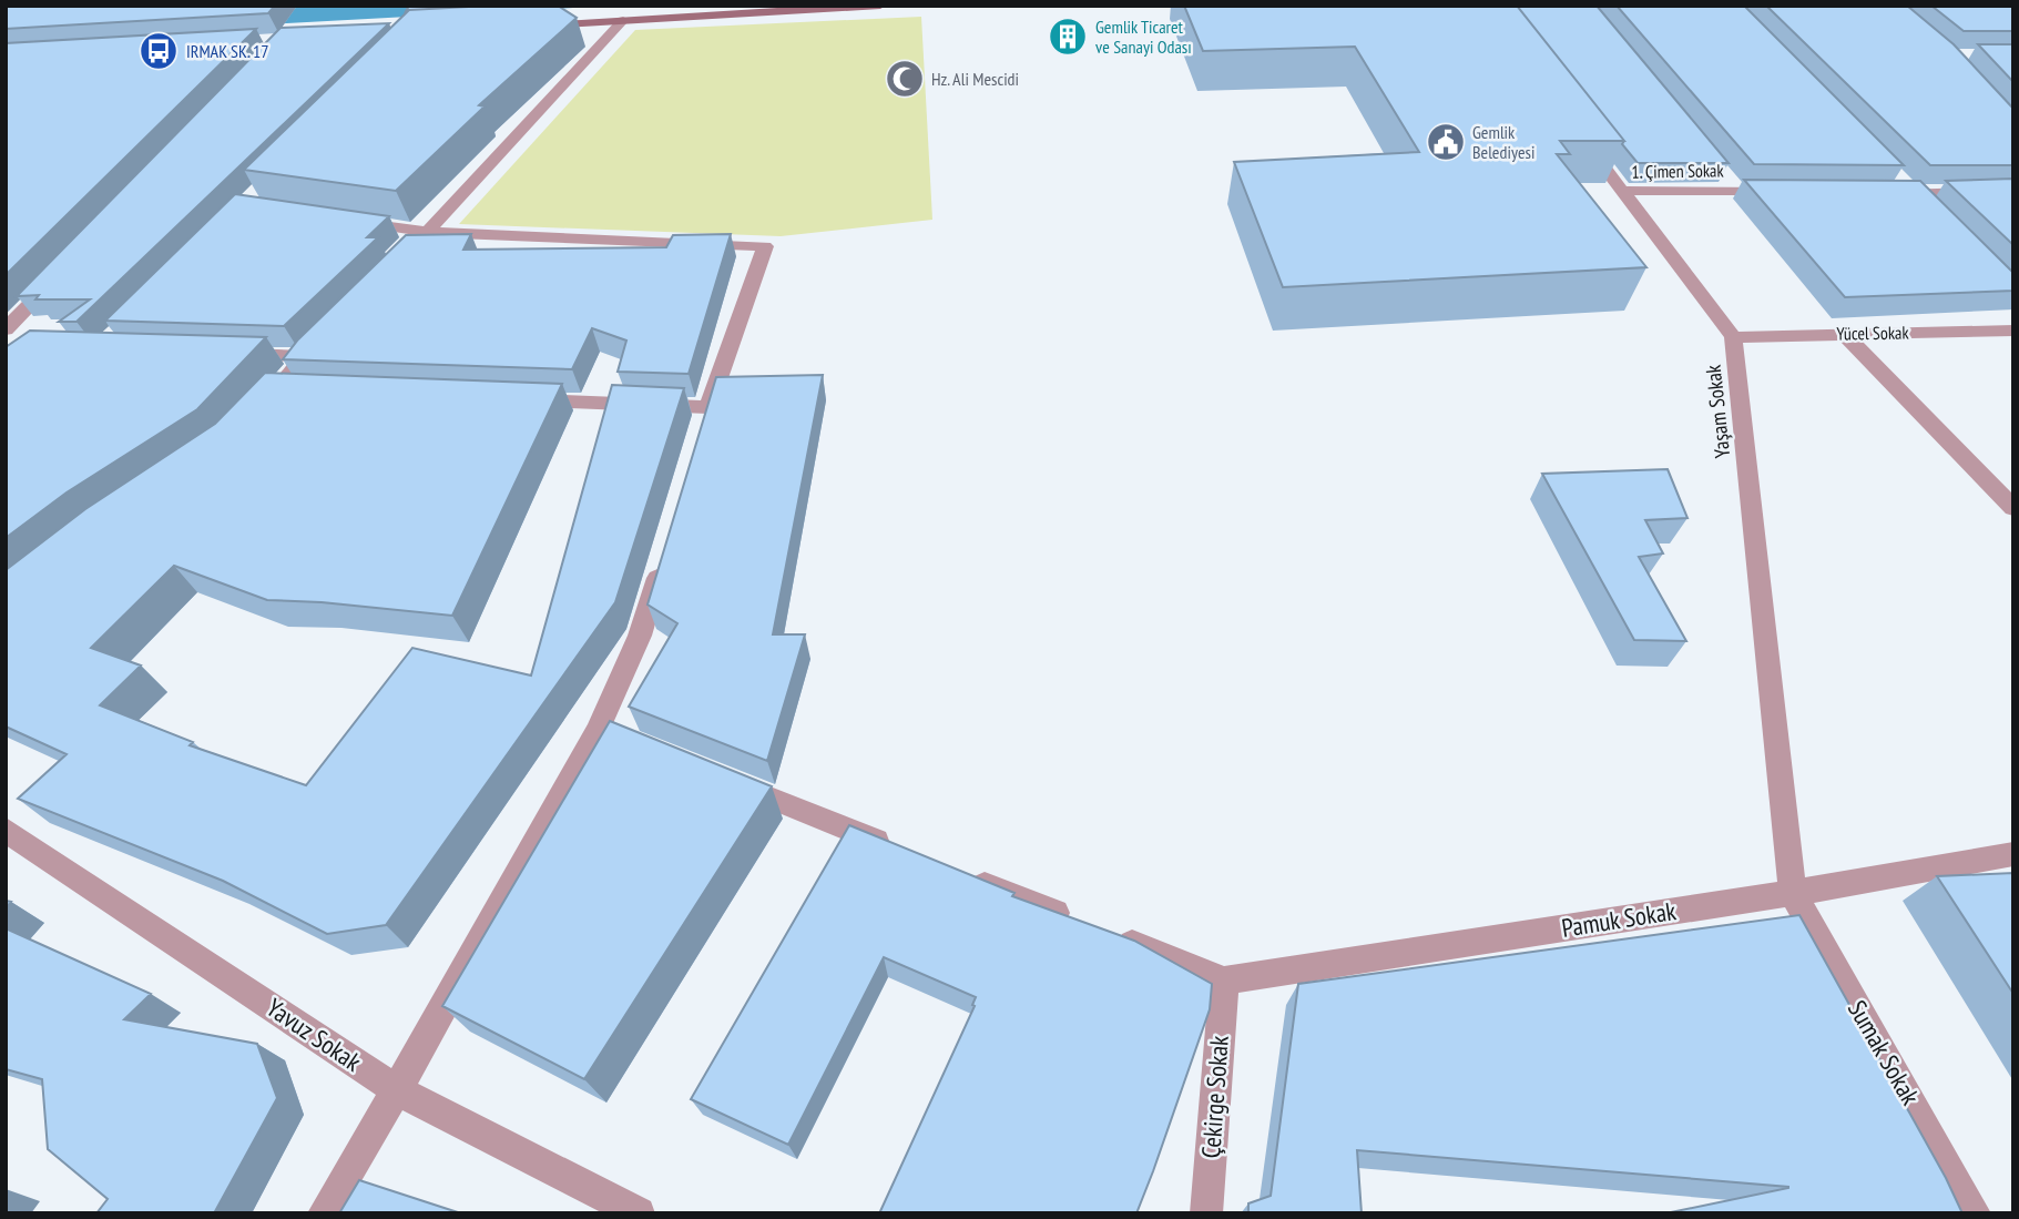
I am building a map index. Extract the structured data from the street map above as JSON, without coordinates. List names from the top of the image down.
{
  "streets": {
    "street": [
      "1. Çimen Sokak",
      "Yücel Sokak",
      "Yaşam Sokak",
      "Pamuk Sokak",
      "Yavuz Sokak",
      "Sumak Sokak",
      "Çekirge Sokak"
    ]
  },
  "crossings": [
    ["1. Çimen Sokak", "Yaşam Sokak"],
    ["Yücel Sokak", "Yaşam Sokak"],
    ["Yaşam Sokak", "Pamuk Sokak"],
    ["Yaşam Sokak", "Sumak Sokak"],
    ["Pamuk Sokak", "Sumak Sokak"],
    ["Pamuk Sokak", "Çekirge Sokak"]
  ],
  "places": {
    "building": ["Gemlik Ticaret ve Sanayi Odası"],
    "bus stop": ["IRMAK SK. 17"],
    "mosque": ["Hz. Ali Mescidi"],
    "public building": ["Gemlik Belediyesi"]
  }
}
